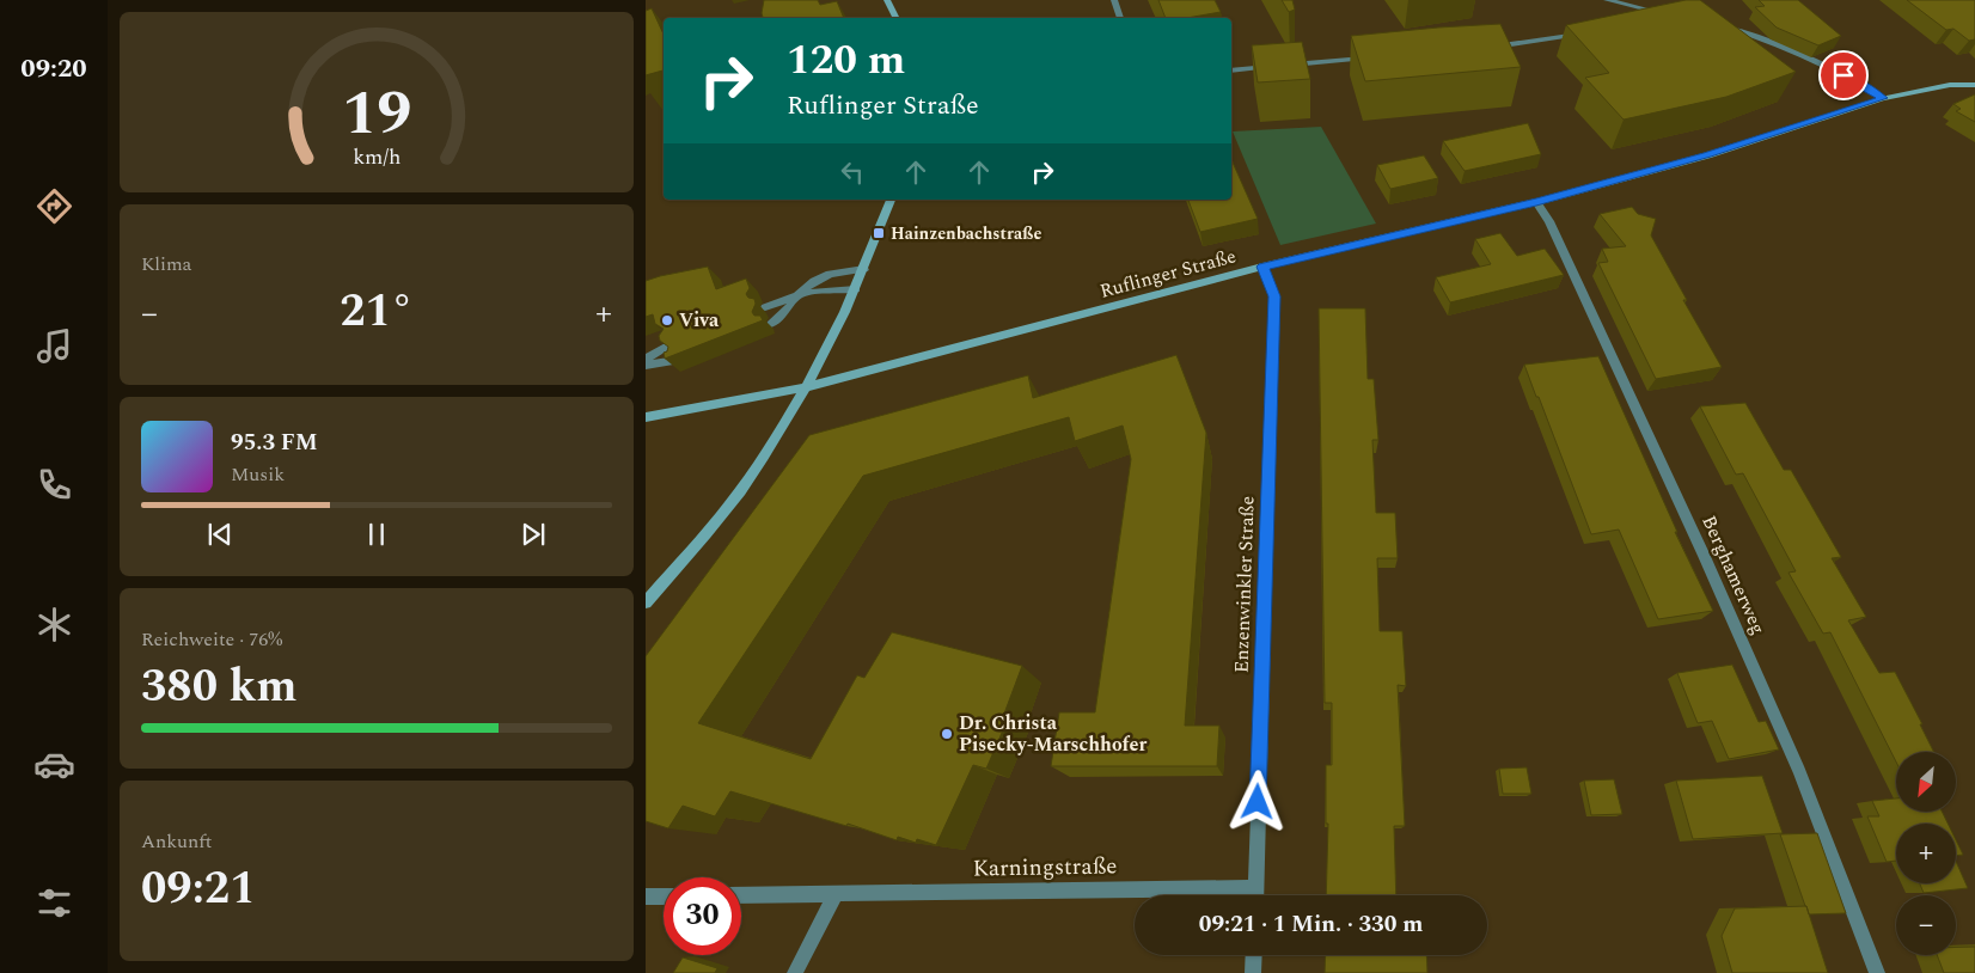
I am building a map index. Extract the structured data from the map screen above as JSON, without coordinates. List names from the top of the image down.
{
  "streets": {
    "street": [
      "Ruflinger Straße",
      "Berghamerweg",
      "Enzenwinkler Straße",
      "Karningstraße"
    ]
  },
  "crossings": [
    ["Ruflinger Straße", "Berghamerweg"],
    ["Ruflinger Straße", "Enzenwinkler Straße"],
    ["Enzenwinkler Straße", "Karningstraße"]
  ],
  "places": {
    "transit": ["Hainzenbachstraße"],
    "other": ["Viva", "Dr. Christa Pisecky-Marschhofer"]
  },
  "north": "bottom left",
  "page": {
    "tabs": "09:20",
    "turn": ["120 m", "Ruflinger Straße"],
    "tile": [
      "Klima",
      ["Reichweite · 76%", "380 km"],
      ["Ankunft", "09:21"]
    ],
    "heat": ["−", "21°", "+"],
    "song": ["95.3 FM", "Musik"],
    "map_buttons": ["+", "−"],
    "limit": "30",
    "trip": "09:21 · 1 Min. · 330 m",
    "gauge": ["19", "km/h"]
  }
}
